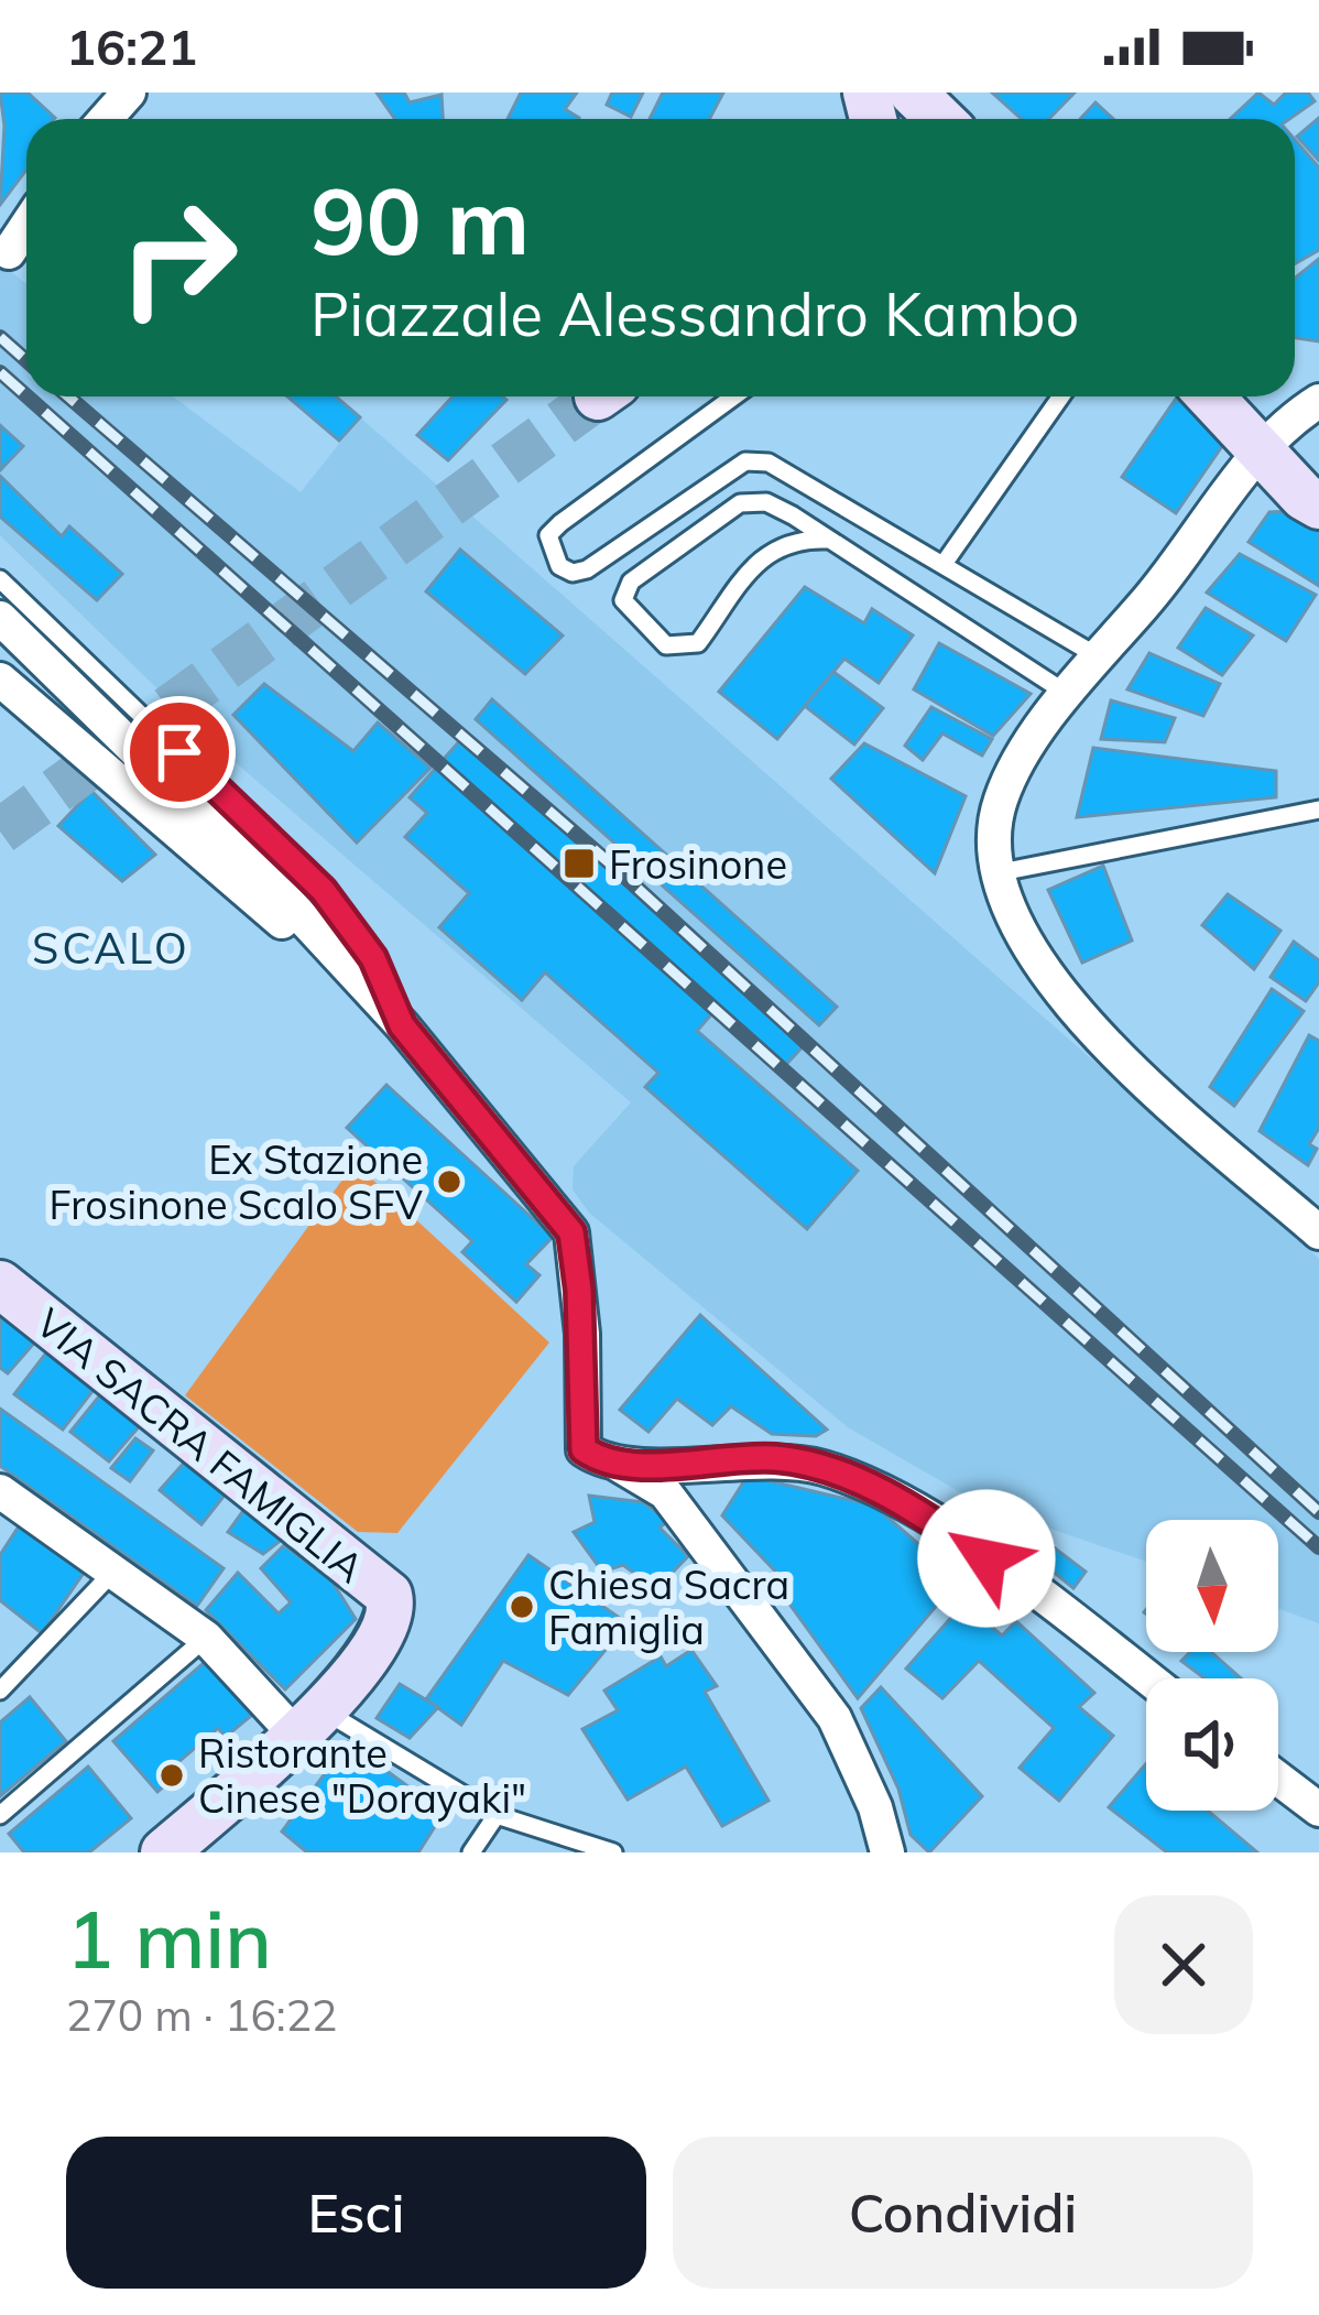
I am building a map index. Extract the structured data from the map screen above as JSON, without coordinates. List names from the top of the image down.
{
  "streets": {
    "main road": ["VIA SACRA FAMIGLIA"]
  },
  "districts": ["SCALO"],
  "places": {
    "transit": ["Frosinone"],
    "other": ["Ex Stazione Frosinone Scalo SFV", "Chiesa Sacra Famiglia", "Ristorante Cinese \"Dorayaki\""]
  },
  "north": "bottom",
  "page": {
    "status": "16:21",
    "turn": ["90 m", "Piazzale Alessandro Kambo"],
    "heading": ["1 min", "270 m · 16:22"],
    "buttons": ["Esci", "Condividi"]
  }
}
